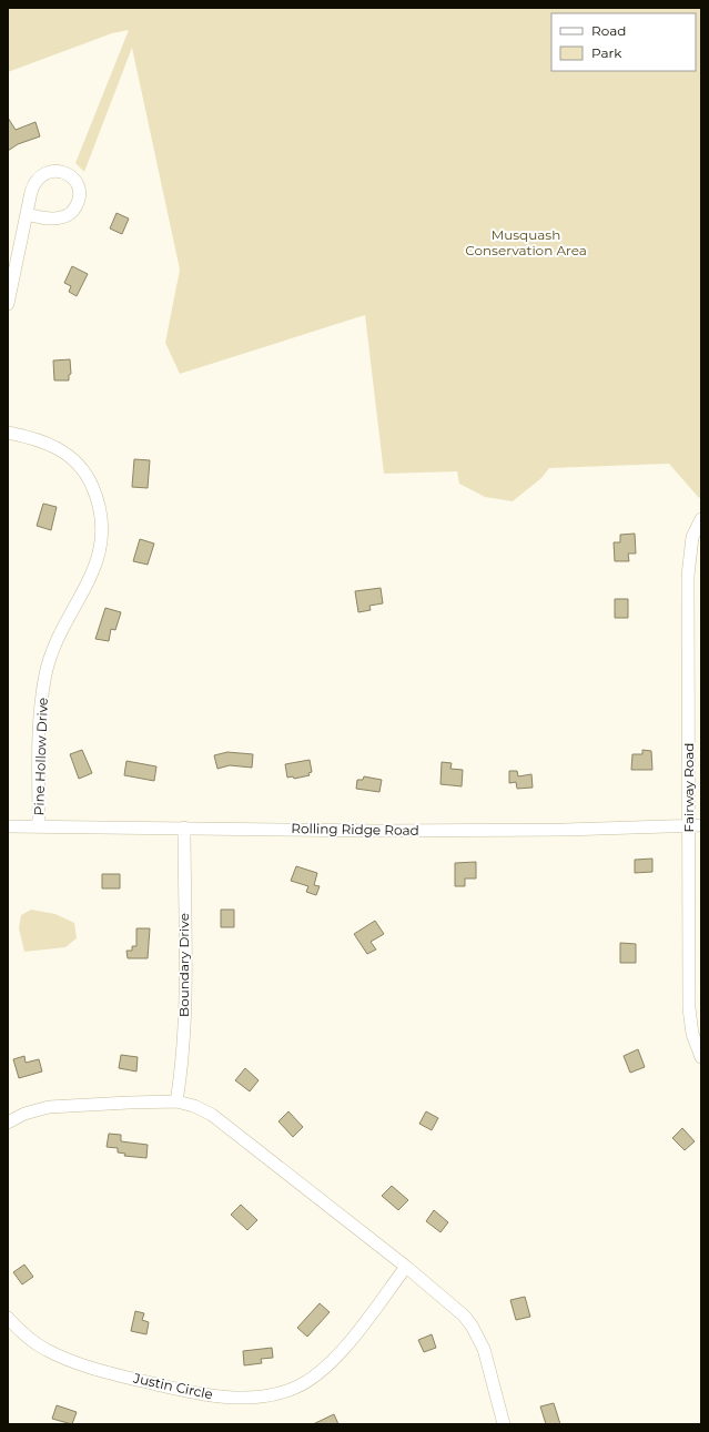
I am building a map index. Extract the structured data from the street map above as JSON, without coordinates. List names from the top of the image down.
{
  "streets": {
    "street": [
      "Pine Hollow Drive",
      "Fairway Road",
      "Rolling Ridge Road",
      "Boundary Drive",
      "Justin Circle"
    ]
  },
  "crossings": [
    ["Pine Hollow Drive", "Rolling Ridge Road"],
    ["Fairway Road", "Rolling Ridge Road"],
    ["Rolling Ridge Road", "Boundary Drive"]
  ],
  "parks": ["Musquash Conservation Area"],
  "legend": ["Road", "Park"]
}
